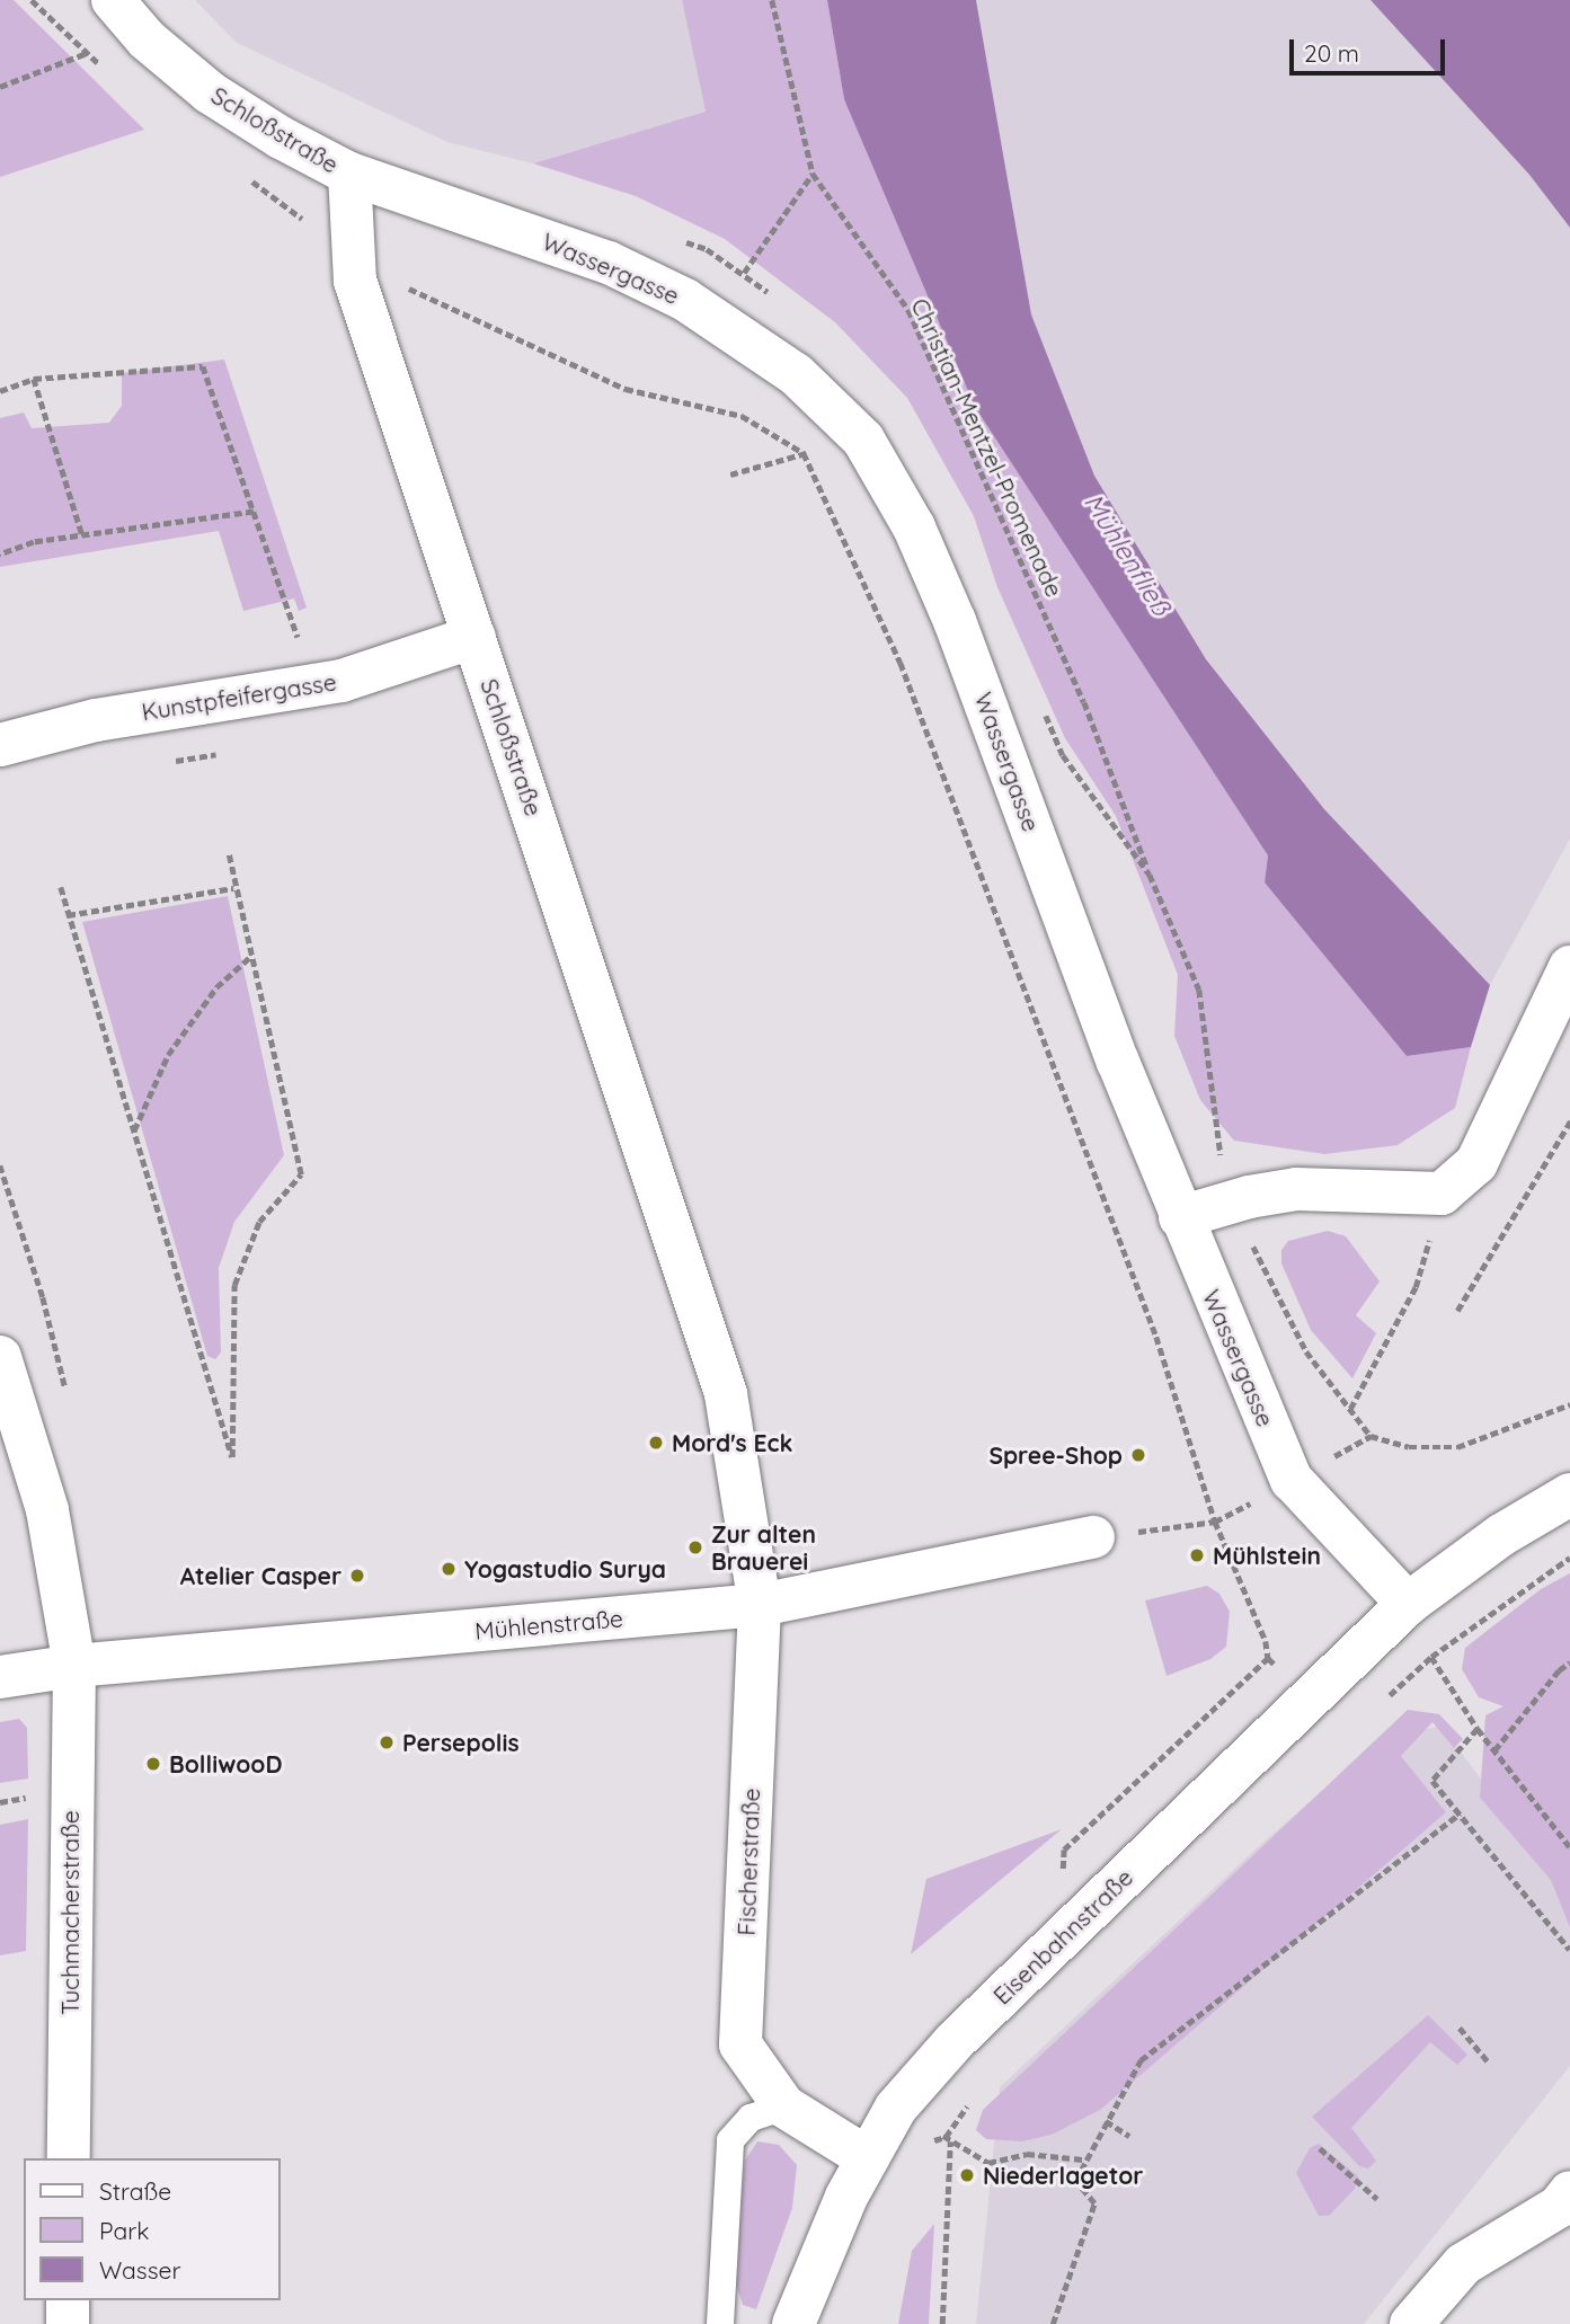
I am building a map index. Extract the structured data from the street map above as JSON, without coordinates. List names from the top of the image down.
{
  "streets": {
    "street": [
      "Schloßstraße",
      "Wassergasse",
      "Kunstpfeifergasse",
      "Mühlenstraße",
      "Fischerstraße",
      "Tuchmacherstraße",
      "Eisenbahnstraße"
    ],
    "path": ["Christian-Mentzel-Promenade"]
  },
  "crossings": [
    ["Schloßstraße", "Wassergasse"],
    ["Schloßstraße", "Kunstpfeifergasse"],
    ["Schloßstraße", "Mühlenstraße"],
    ["Schloßstraße", "Fischerstraße"],
    ["Wassergasse", "Eisenbahnstraße"],
    ["Mühlenstraße", "Fischerstraße"],
    ["Mühlenstraße", "Tuchmacherstraße"],
    ["Fischerstraße", "Eisenbahnstraße"]
  ],
  "water": ["Mühlenfließ"],
  "places": [
    "Mord's Eck",
    "Spree-Shop",
    "Zur alten Brauerei",
    "Mühlstein",
    "Yogastudio Surya",
    "Atelier Casper",
    "Persepolis",
    "BolliwooD",
    "Niederlagetor"
  ],
  "legend": ["Straße", "Park", "Wasser"],
  "scale_bar": "20 m"
}
